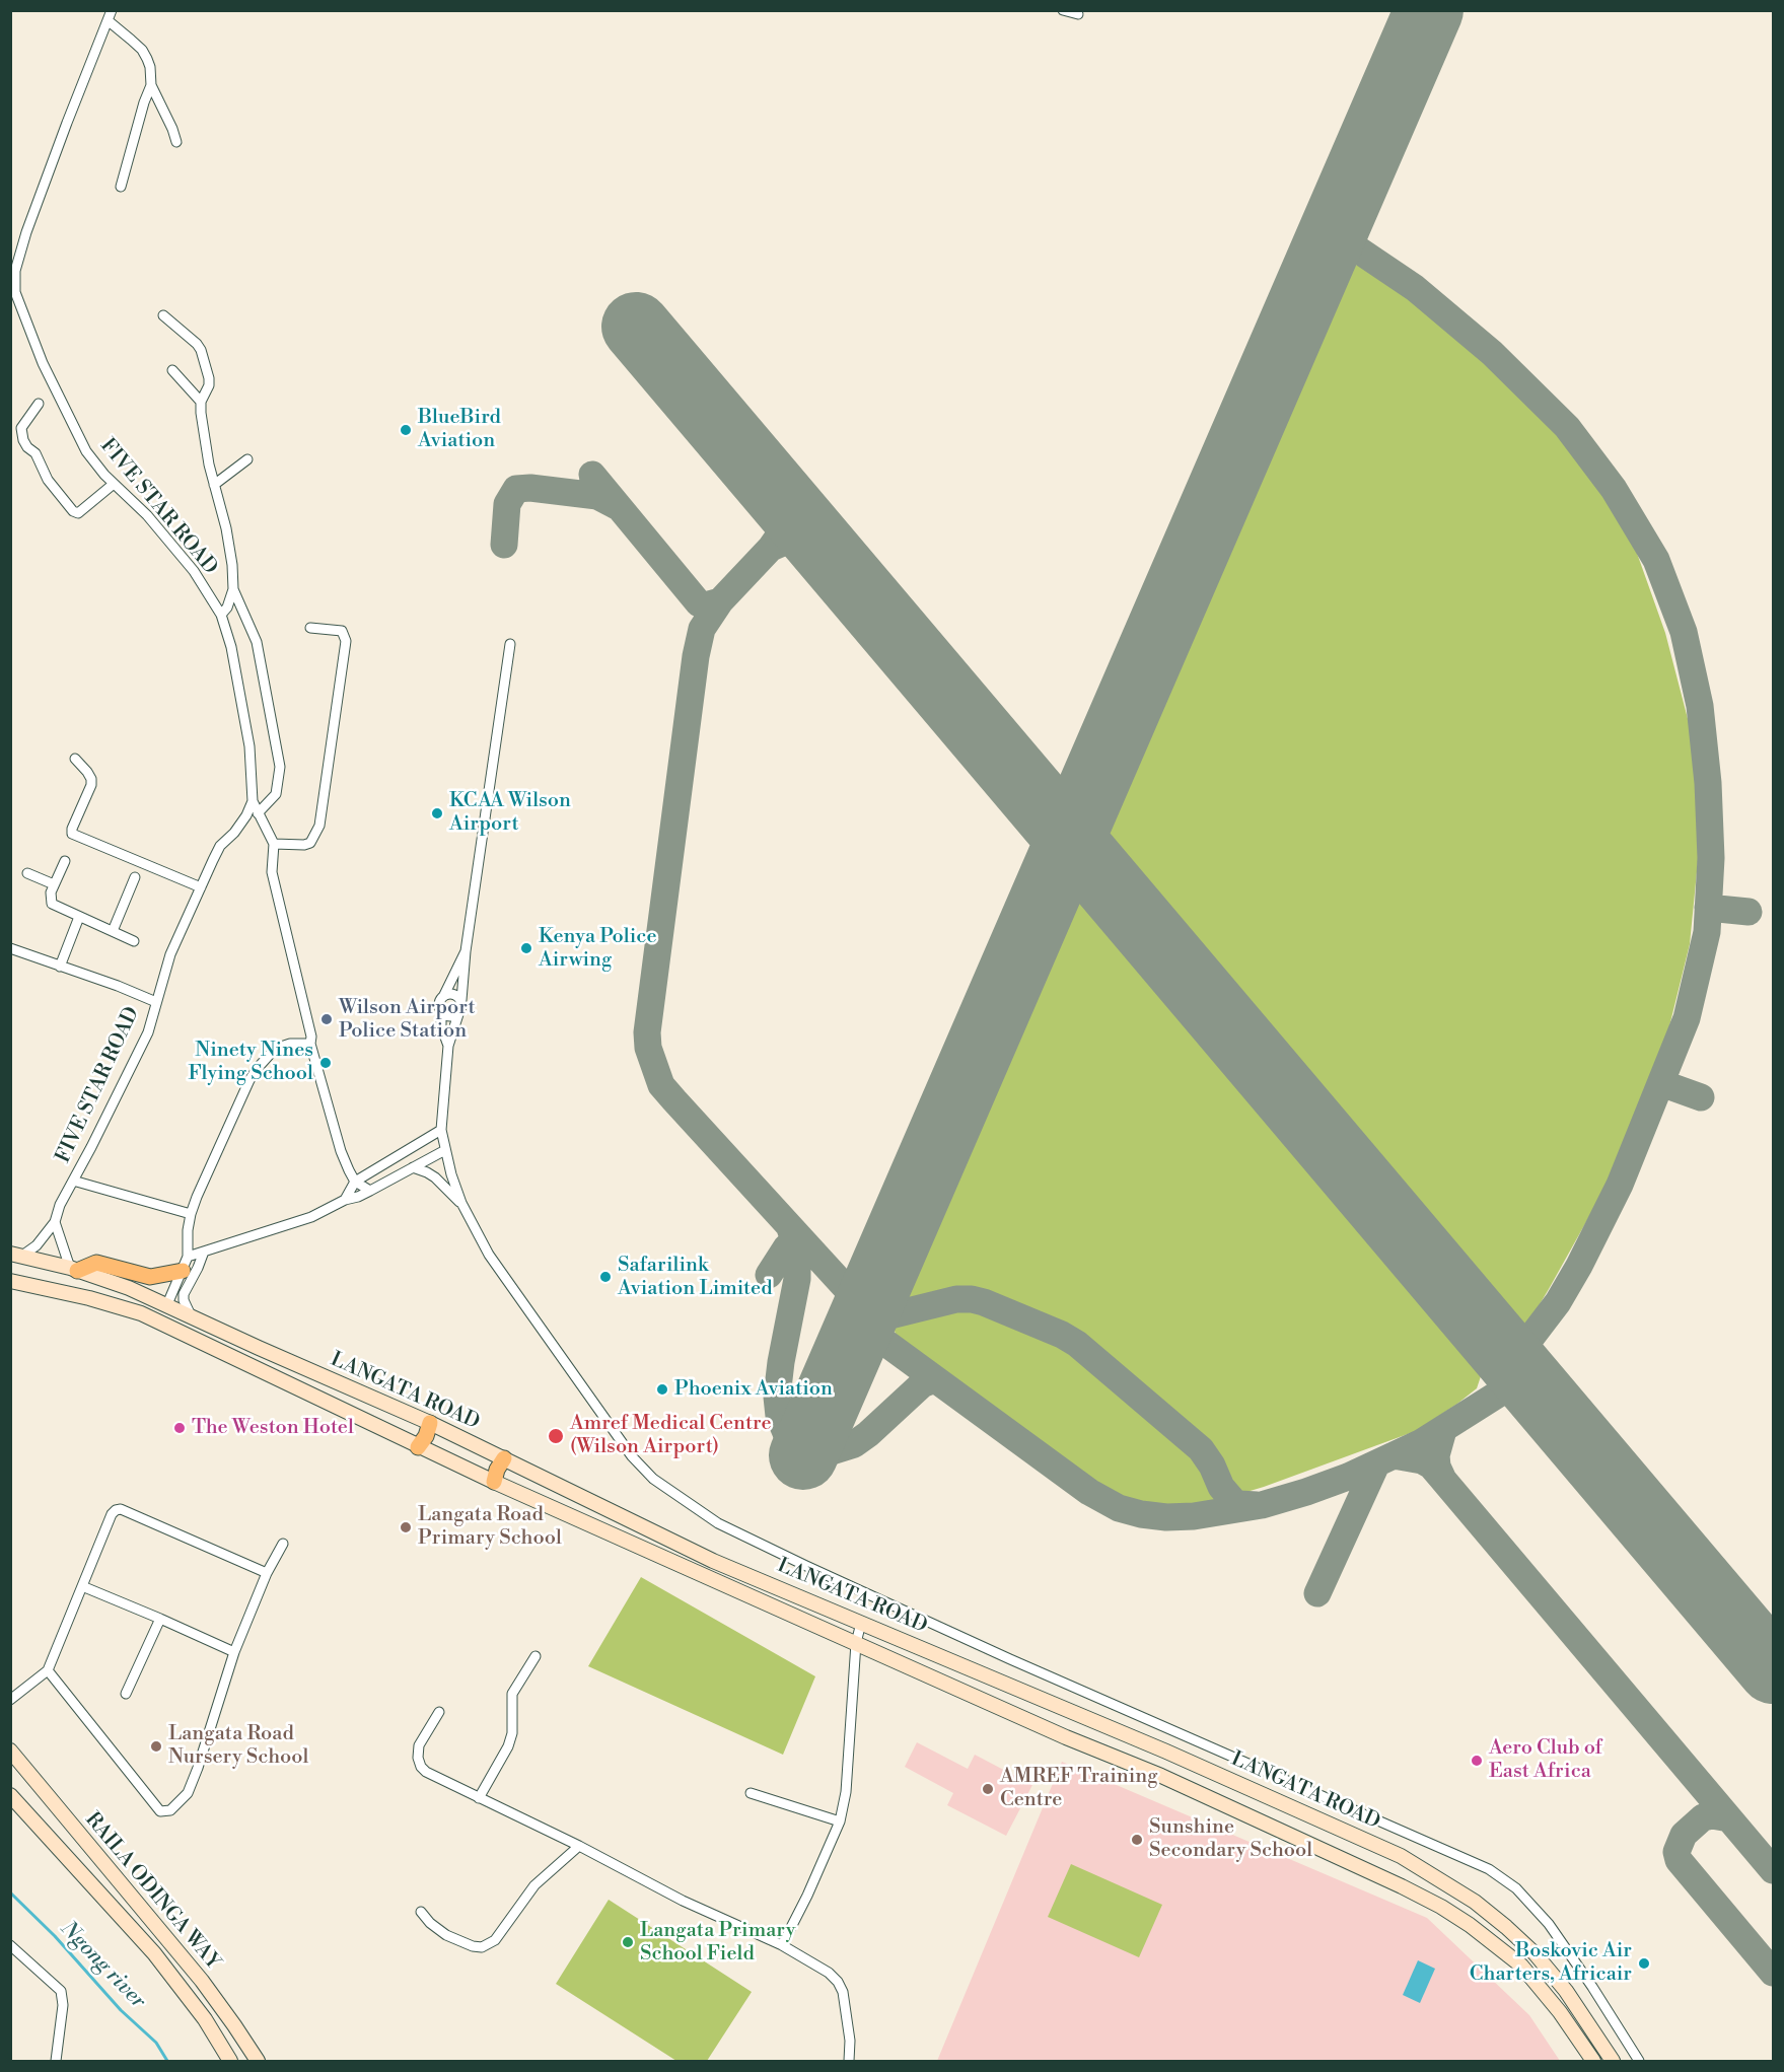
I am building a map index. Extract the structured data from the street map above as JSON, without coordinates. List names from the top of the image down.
{
  "streets": {
    "main road": ["LANGATA ROAD", "RAILA ODINGA WAY"],
    "street": ["FIVE STAR ROAD"]
  },
  "crossings": [
    ["FIVE STAR ROAD", "LANGATA ROAD"]
  ],
  "water": ["Ngong river"],
  "places": [
    "BlueBird Aviation",
    "KCAA Wilson Airport",
    "Kenya Police Airwing",
    "Wilson Airport Police Station",
    "Ninety Nines Flying School",
    "Safarilink Aviation Limited",
    "Phoenix Aviation",
    "The Weston Hotel",
    "Amref Medical Centre (Wilson Airport)",
    "Langata Road Primary School",
    "Langata Road Nursery School",
    "Aero Club of East Africa",
    "AMREF Training Centre",
    "Sunshine Secondary School",
    "Langata Primary School Field",
    "Boskovic Air Charters, Africair"
  ]
}
